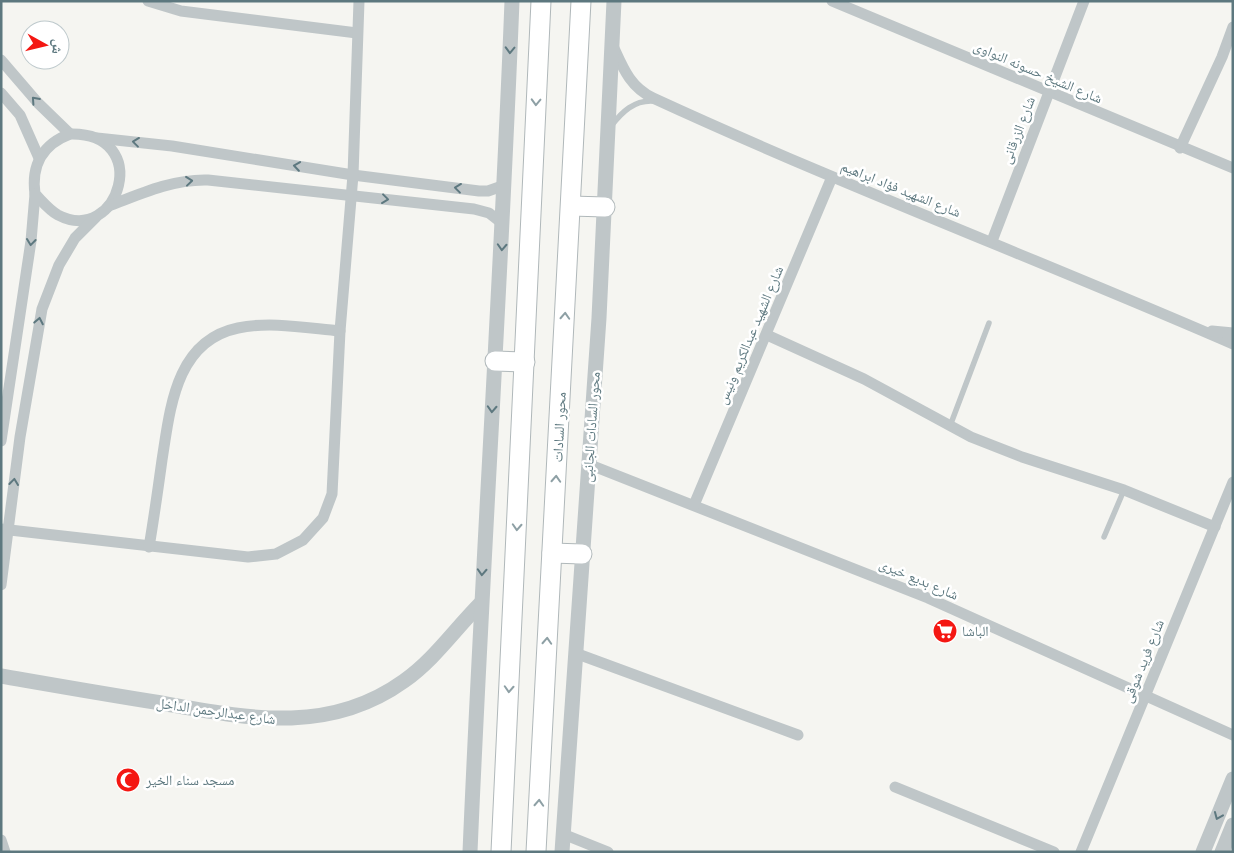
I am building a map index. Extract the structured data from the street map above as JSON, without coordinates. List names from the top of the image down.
{
  "streets": {
    "main road": ["محور السادات"],
    "street": [
      "شارع الشيخ حسونه النواوى",
      "شارع الزرقانى",
      "شارع الشهيد فؤاد ابراهيم",
      "شارع الشهيد عبدالكريم ونيس",
      "محور السادات الجانبى",
      "شارع بديع خيرى",
      "شارع فريد شوقى",
      "شارع عبدالرحمن الداخل"
    ]
  },
  "crossings": [
    ["شارع الشيخ حسونه النواوى", "شارع الزرقانى"],
    ["شارع الزرقانى", "شارع الشهيد فؤاد ابراهيم"],
    ["شارع الشهيد فؤاد ابراهيم", "شارع الشهيد عبدالكريم ونيس"],
    ["شارع الشهيد فؤاد ابراهيم", "محور السادات الجانبى"],
    ["شارع الشهيد عبدالكريم ونيس", "شارع بديع خيرى"],
    ["محور السادات الجانبى", "شارع بديع خيرى"],
    ["شارع بديع خيرى", "شارع فريد شوقى"]
  ],
  "places": {
    "supermarket": ["الباشا"],
    "mosque": ["مسجد سناء الخير"]
  },
  "north": "right"
}
